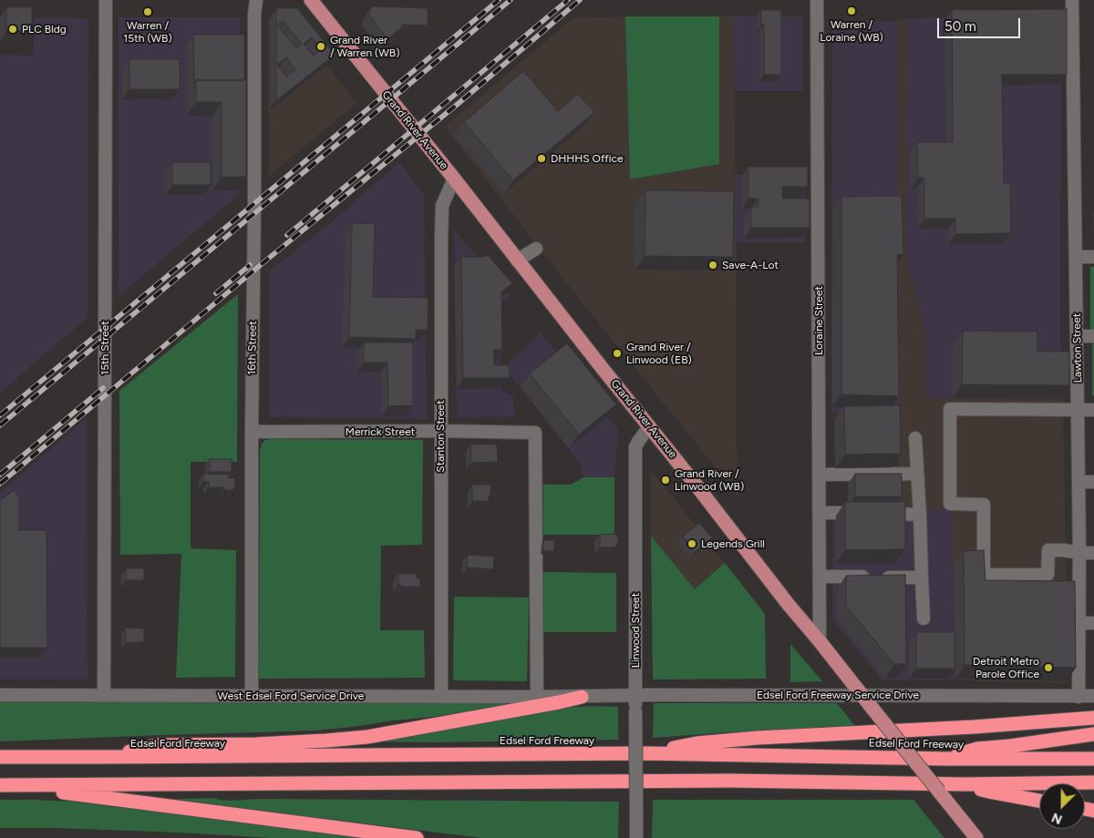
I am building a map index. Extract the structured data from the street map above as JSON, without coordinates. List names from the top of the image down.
{
  "streets": {
    "highway": ["Edsel Ford Freeway"],
    "main road": ["Grand River Avenue"],
    "street": [
      "Loraine Street",
      "15th Street",
      "16th Street",
      "Lawton Street",
      "Merrick Street",
      "Stanton Street",
      "Linwood Street",
      "Edsel Ford Freeway Service Drive",
      "West Edsel Ford Service Drive"
    ]
  },
  "crossings": [
    ["Grand River Avenue", "Loraine Street"],
    ["Grand River Avenue", "Stanton Street"],
    ["Grand River Avenue", "Linwood Street"],
    ["Grand River Avenue", "Edsel Ford Freeway Service Drive"],
    ["15th Street", "West Edsel Ford Service Drive"],
    ["16th Street", "Merrick Street"],
    ["16th Street", "West Edsel Ford Service Drive"],
    ["Lawton Street", "Edsel Ford Freeway Service Drive"],
    ["Merrick Street", "Stanton Street"],
    ["Merrick Street", "West Edsel Ford Service Drive"],
    ["Stanton Street", "West Edsel Ford Service Drive"],
    ["Linwood Street", "Edsel Ford Freeway Service Drive"],
    ["Edsel Ford Freeway Service Drive", "West Edsel Ford Service Drive"]
  ],
  "places": [
    "Warren / Loraine (WB)",
    "Warren / 15th (WB)",
    "PLC Bldg",
    "Grand River / Warren (WB)",
    "DHHHS Office",
    "Save-A-Lot",
    "Grand River / Linwood (EB)",
    "Grand River / Linwood (WB)",
    "Legends Grill",
    "Detroit Metro Parole Office"
  ],
  "scale_bar": "50 m",
  "north": "bottom left"
}
